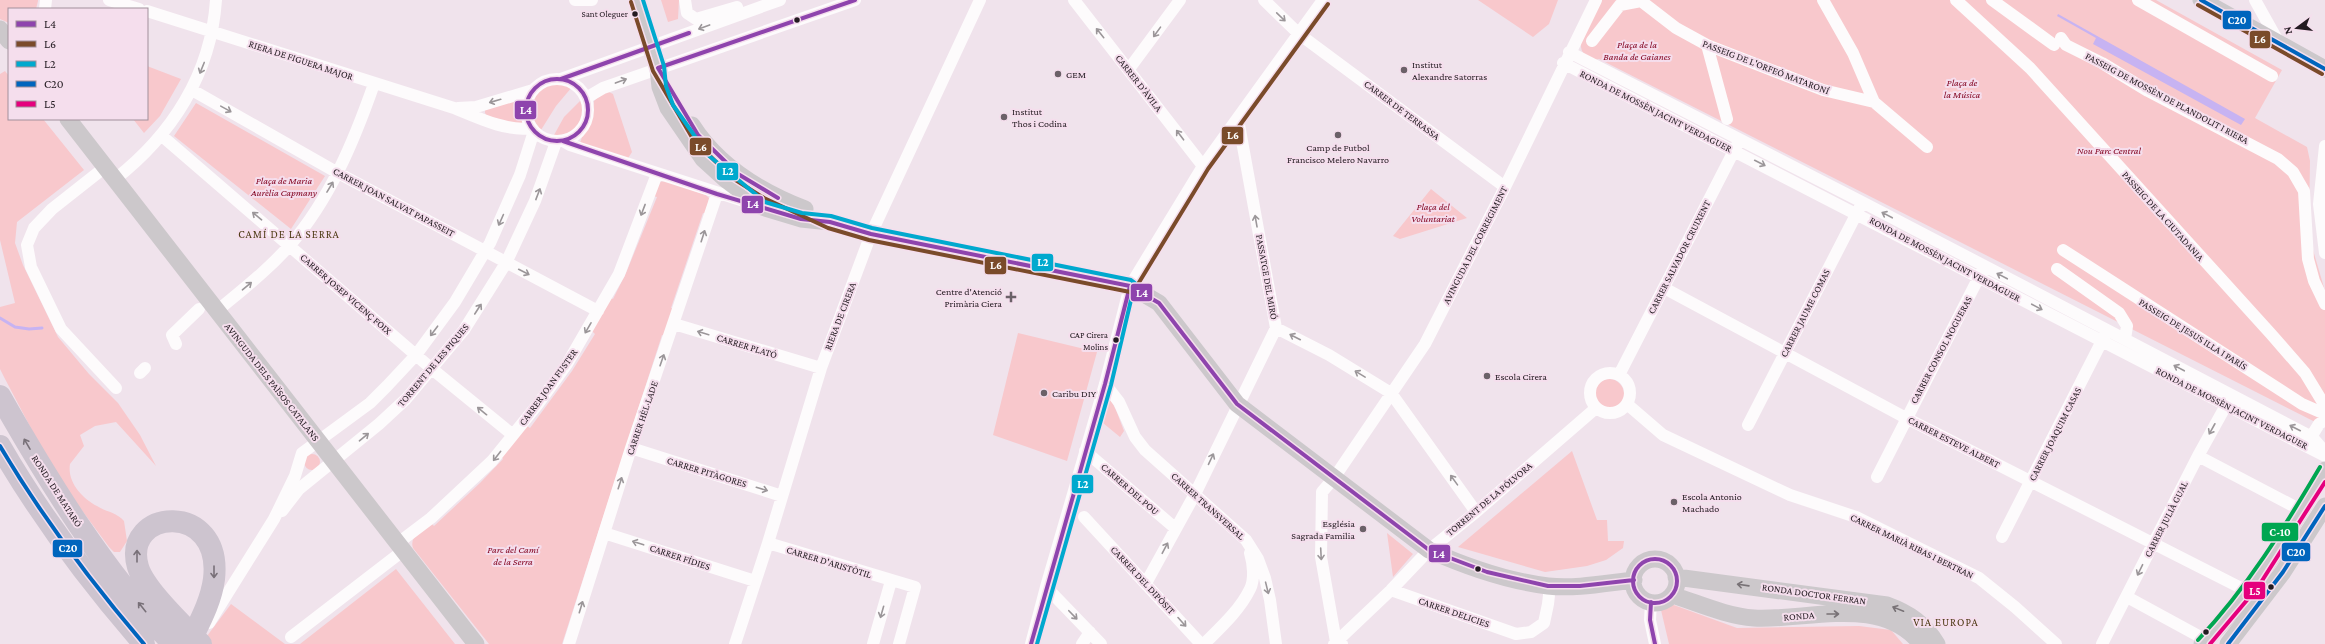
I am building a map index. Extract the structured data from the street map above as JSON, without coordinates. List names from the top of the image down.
{
  "streets": {
    "highway": ["RONDA DE MATARÓ"],
    "street": [
      "RIERA DE FIGUERA MAJOR",
      "PASSEIG DE L'ORFEÓ MATARONÍ",
      "CARRER D'ÀVILA",
      "PASSEIG DE MOSSÈN DE PLANDOLIT I RIERA",
      "CARRER DE TERRASSA",
      "RONDA DE MOSSÈN JACINT VERDAGUER",
      "CARRER JOAN SALVAT PAPASSEIT",
      "PASSEIG DE LA CIUTADANIA",
      "AVINGUDA DEL CORREGIMENT",
      "CARRER SALVADOR CRUIXENT",
      "PASSATGE DEL MIRÓ",
      "CARRER JOSEP VICENÇ FOIX",
      "CARRER JAUME COMAS",
      "RIERA DE CIRERA",
      "PASSEIG DE JESUS ILLA I PARÍS",
      "CARRER PLATÓ",
      "CARRER CONSOL NOGUERAS",
      "TORRENT DE LES PIQUES",
      "AVINGUDA DELS PAÏSOS CATALANS",
      "CARRER JOAN FUSTER",
      "CARRER HÈL·LADE",
      "CARRER JOAQUIM CASAS",
      "CARRER ESTEVE ALBERT",
      "CARRER PITÀGORES",
      "CARRER DEL POU",
      "TORRENT DE LA PÓLVORA",
      "CARRER TRANSVERSAL",
      "CARRER JULIÀ GUAL",
      "CARRER MARIÀ RIBAS I BERTRAN",
      "CARRER FÍDIES",
      "CARRER D'ARISTÒTIL",
      "CARRER DEL DIPÒSIT",
      "RONDA DOCTOR FERRAN",
      "CARRER DELICIES",
      "RONDA"
    ]
  },
  "crossings": [
    ["RIERA DE FIGUERA MAJOR", "TORRENT DE LES PIQUES"],
    ["CARRER DE TERRASSA", "AVINGUDA DEL CORREGIMENT"],
    ["RONDA DE MOSSÈN JACINT VERDAGUER", "AVINGUDA DEL CORREGIMENT"],
    ["RONDA DE MOSSÈN JACINT VERDAGUER", "CARRER SALVADOR CRUIXENT"],
    ["RONDA DE MOSSÈN JACINT VERDAGUER", "CARRER JAUME COMAS"],
    ["RONDA DE MOSSÈN JACINT VERDAGUER", "CARRER CONSOL NOGUERAS"],
    ["RONDA DE MOSSÈN JACINT VERDAGUER", "CARRER JOAQUIM CASAS"],
    ["RONDA DE MOSSÈN JACINT VERDAGUER", "CARRER JULIÀ GUAL"],
    ["CARRER JOAN SALVAT PAPASSEIT", "TORRENT DE LES PIQUES"],
    ["CARRER JOAN SALVAT PAPASSEIT", "CARRER JOAN FUSTER"],
    ["AVINGUDA DEL CORREGIMENT", "PASSATGE DEL MIRÓ"],
    ["AVINGUDA DEL CORREGIMENT", "TORRENT DE LA PÓLVORA"],
    ["CARRER SALVADOR CRUIXENT", "CARRER ESTEVE ALBERT"],
    ["CARRER SALVADOR CRUIXENT", "TORRENT DE LA PÓLVORA"],
    ["CARRER SALVADOR CRUIXENT", "CARRER MARIÀ RIBAS I BERTRAN"],
    ["CARRER JOSEP VICENÇ FOIX", "TORRENT DE LES PIQUES"],
    ["CARRER JOSEP VICENÇ FOIX", "CARRER JOAN FUSTER"],
    ["CARRER JAUME COMAS", "CARRER ESTEVE ALBERT"],
    ["RIERA DE CIRERA", "CARRER PLATÓ"],
    ["RIERA DE CIRERA", "CARRER PITÀGORES"],
    ["RIERA DE CIRERA", "CARRER FÍDIES"],
    ["RIERA DE CIRERA", "CARRER D'ARISTÒTIL"],
    ["CARRER PLATÓ", "CARRER HÈL·LADE"],
    ["CARRER CONSOL NOGUERAS", "CARRER ESTEVE ALBERT"],
    ["TORRENT DE LES PIQUES", "AVINGUDA DELS PAÏSOS CATALANS"],
    ["AVINGUDA DELS PAÏSOS CATALANS", "CARRER JOAN FUSTER"],
    ["CARRER HÈL·LADE", "CARRER PITÀGORES"],
    ["CARRER HÈL·LADE", "CARRER FÍDIES"],
    ["CARRER JOAQUIM CASAS", "CARRER ESTEVE ALBERT"],
    ["CARRER ESTEVE ALBERT", "CARRER JULIÀ GUAL"],
    ["TORRENT DE LA PÓLVORA", "CARRER MARIÀ RIBAS I BERTRAN"],
    ["TORRENT DE LA PÓLVORA", "CARRER DELICIES"],
    ["RONDA DOCTOR FERRAN", "RONDA"]
  ],
  "one_way": [
    "CARRER D'ÀVILA",
    "CARRER JOAN SALVAT PAPASSEIT",
    "CARRER JOSEP VICENÇ FOIX",
    "CARRER PLATÓ",
    "CARRER JOAN FUSTER",
    "CARRER HÈL·LADE",
    "CARRER PITÀGORES",
    "CARRER FÍDIES",
    "CARRER DEL DIPÒSIT",
    "RONDA DOCTOR FERRAN",
    "RONDA"
  ],
  "districts": ["CAMÍ DE LA SERRA", "VIA EUROPA"],
  "parks": [
    "Plaça de la Banda de Gaianes",
    "Plaça de la Música",
    "Nou Parc Central",
    "Plaça de Maria Aurèlia Capmany",
    "Plaça del Voluntariat",
    "Parc del Camí de la Serra"
  ],
  "places": {
    "other": [
      "Sant Oleguer",
      "Institut Alexandre Satorras",
      "GEM",
      "Institut Thos i Codina",
      "Camp de Futbol Francisco Melero Navarro",
      "CAP Cirera Molins",
      "Escola Cirera",
      "Caribu DIY",
      "Escola Antonio Machado",
      "Església Sagrada Familia"
    ],
    "health": ["Centre d'Atenció Primària Ciera"]
  },
  "lines": [
    "transit line L4",
    "transit line L2",
    "transit line C20",
    "transit line L6",
    "transit line C-10",
    "transit line L5"
  ],
  "legend": [
    "L4",
    "L6",
    "L2",
    "C20",
    "L5"
  ],
  "north": "left"
}
